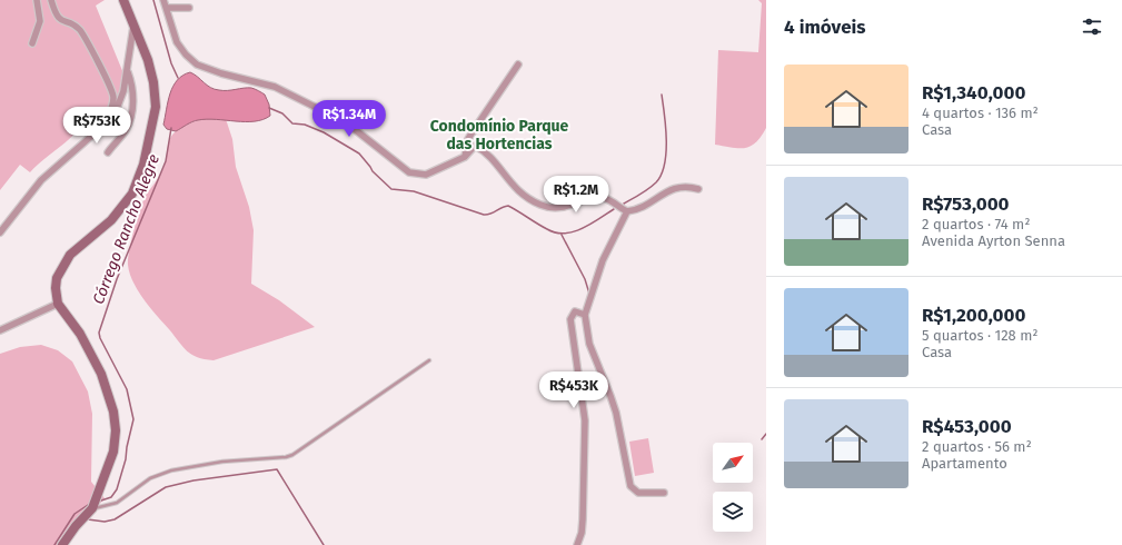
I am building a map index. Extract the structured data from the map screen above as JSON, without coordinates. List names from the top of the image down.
{
  "districts": ["Condomínio Parque das Hortencias"],
  "water": ["Córrego Rancho Alegre"],
  "north": "top right",
  "page": {
    "heading": "4 imóveis",
    "list": [
      {
        "name": "R$1,340,000",
        "note": "4 quartos · 136 m² · Casa"
      },
      {
        "name": "R$753,000",
        "note": "2 quartos · 74 m² · Avenida Ayrton Senna"
      },
      {
        "name": "R$1,200,000",
        "note": "5 quartos · 128 m² · Casa"
      },
      {
        "name": "R$453,000",
        "note": "2 quartos · 56 m² · Apartamento"
      }
    ],
    "price": [
      "R$1.34M",
      "R$753K",
      "R$1.2M",
      "R$453K"
    ]
  }
}
